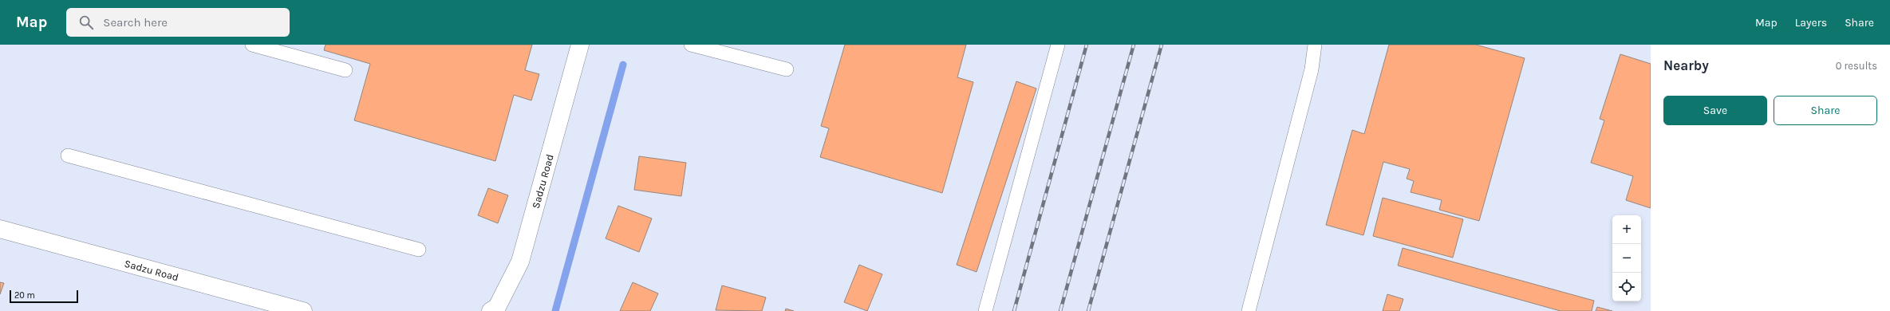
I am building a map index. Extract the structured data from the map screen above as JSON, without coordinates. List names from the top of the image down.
{
  "streets": {
    "street": ["Sadzu Road"]
  },
  "scale_bar": "20 m",
  "page": {
    "header": "Map",
    "search": "Search here",
    "nav": ["Map", "Layers", "Share"],
    "heading": ["Nearby", "0 results"],
    "buttons": ["Save", "Share"],
    "map_buttons": ["+", "−"],
    "scale": "20 m"
  }
}
